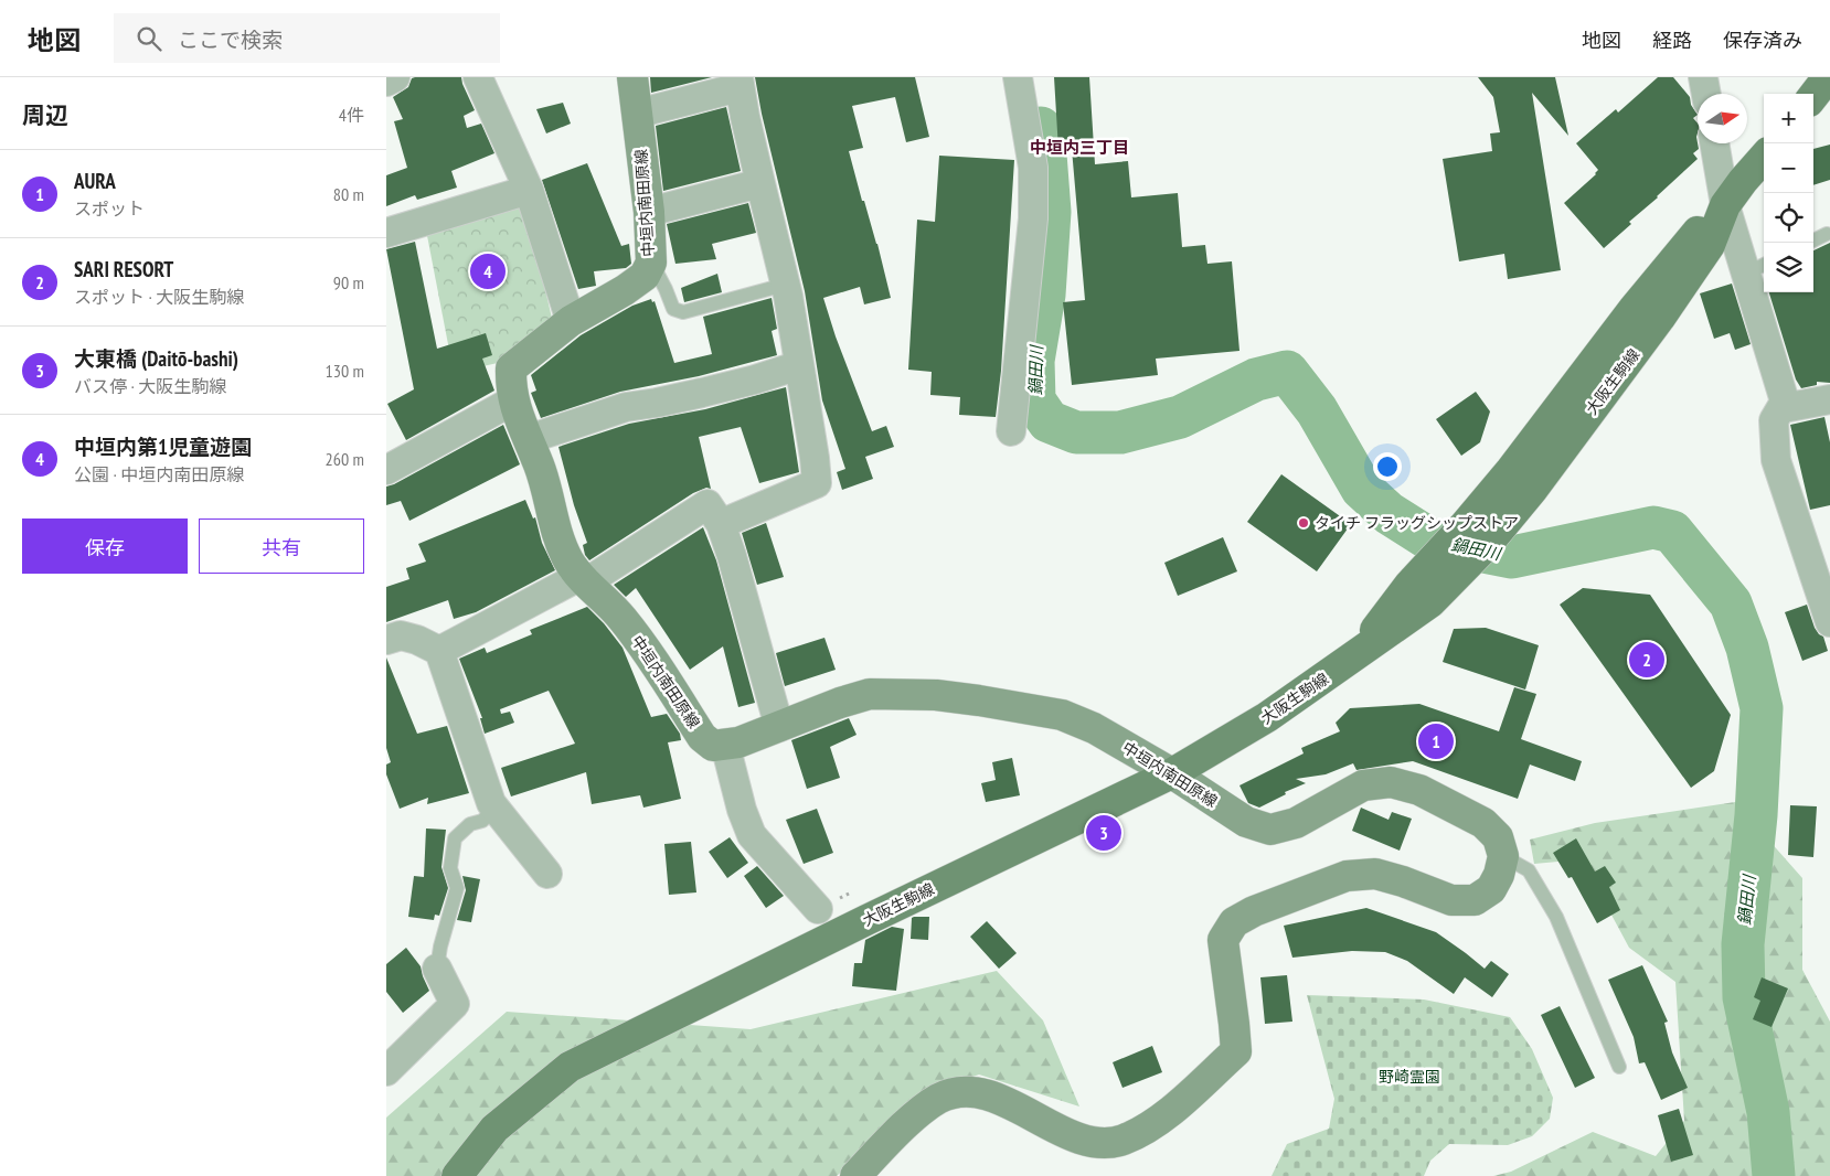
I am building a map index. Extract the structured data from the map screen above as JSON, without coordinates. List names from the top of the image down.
{
  "streets": {
    "main road": ["中垣内南田原線", "大阪生駒線"]
  },
  "crossings": [
    ["中垣内南田原線", "大阪生駒線"]
  ],
  "districts": ["中垣内三丁目"],
  "water": ["鍋田川"],
  "parks": ["野崎霊園"],
  "places": ["タイチ フラッグシップストア"],
  "north": "right",
  "page": {
    "header": "地図",
    "search": "ここで検索",
    "nav": ["地図", "経路", "保存済み"],
    "heading": ["周辺", "4件"],
    "map_buttons": ["+", "−"],
    "list": [
      {
        "mark": "1",
        "name": "AURA",
        "note": "スポット",
        "value": "80 m"
      },
      {
        "mark": "2",
        "name": "SARI RESORT",
        "note": "スポット · 大阪生駒線",
        "value": "90 m"
      },
      {
        "mark": "3",
        "name": "大東橋 (Daitō-bashi)",
        "note": "バス停 · 大阪生駒線",
        "value": "130 m"
      },
      {
        "mark": "4",
        "name": "中垣内第1児童遊園",
        "note": "公園 · 中垣内南田原線",
        "value": "260 m"
      }
    ],
    "pins": [
      "4",
      "2",
      "1",
      "3"
    ],
    "buttons": ["保存", "共有"]
  }
}
